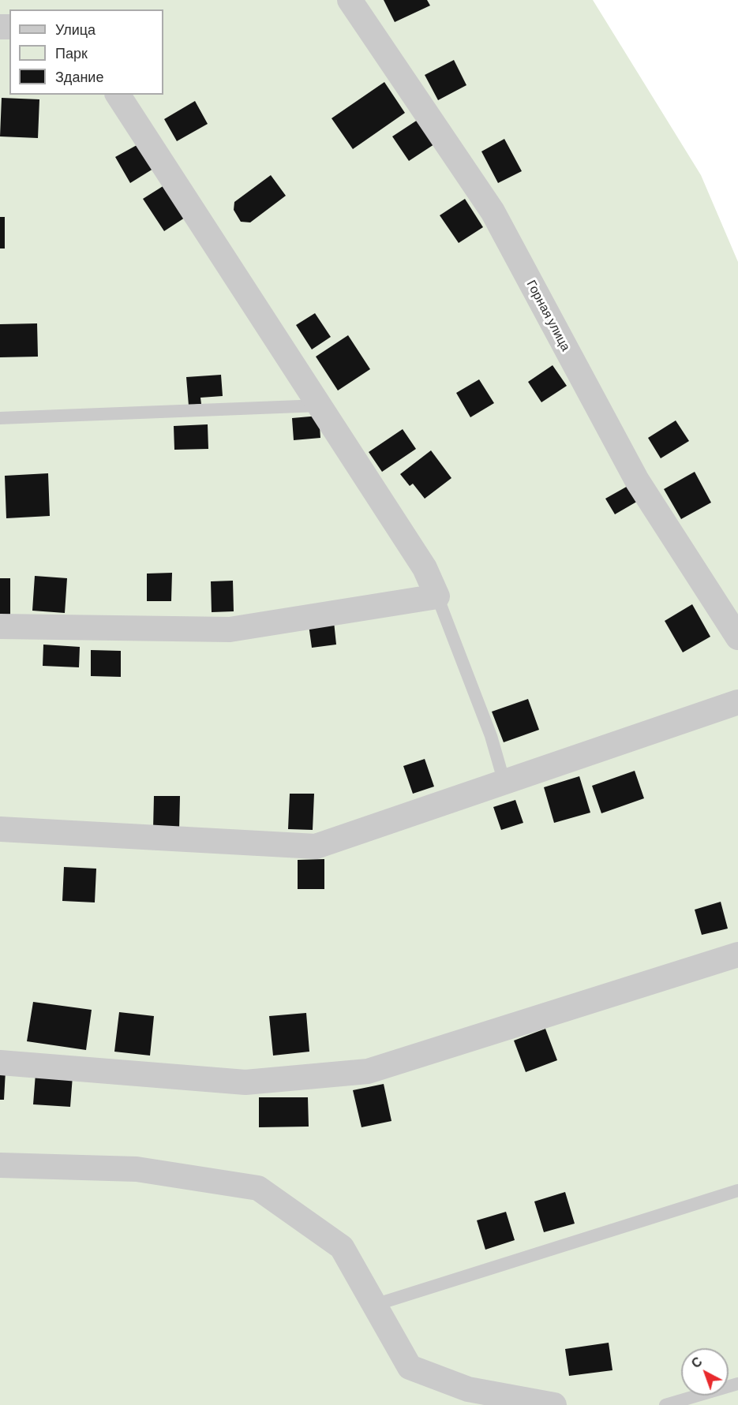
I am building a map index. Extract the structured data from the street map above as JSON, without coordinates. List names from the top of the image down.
{
  "streets": {
    "street": ["Горная улица"]
  },
  "legend": ["Улица", "Парк", "Здание"],
  "north": "top left"
}
